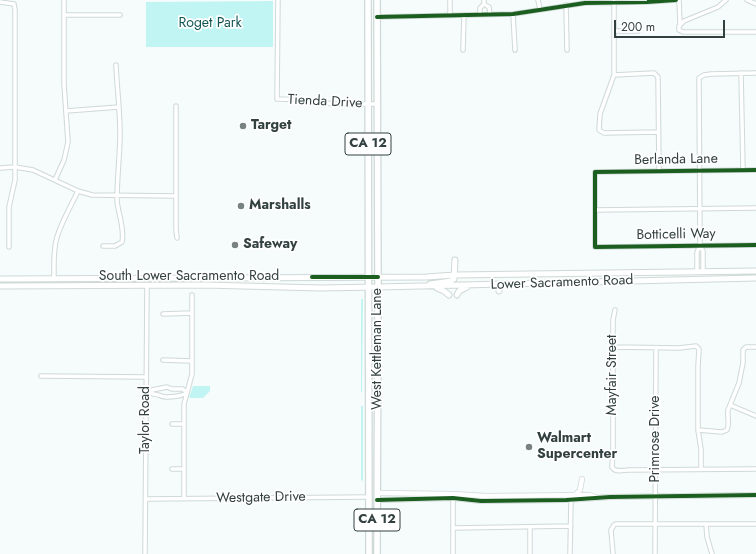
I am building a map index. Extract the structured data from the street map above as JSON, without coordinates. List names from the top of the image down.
{
  "streets": {
    "main road": [
      "CA 12",
      "South Lower Sacramento Road",
      "Lower Sacramento Road",
      "West Kettleman Lane"
    ],
    "street": [
      "Tienda Drive",
      "Berlanda Lane",
      "Botticelli Way",
      "Mayfair Street",
      "Taylor Road",
      "Primrose Drive",
      "Westgate Drive"
    ]
  },
  "crossings": [
    ["Tienda Drive", "West Kettleman Lane"],
    ["Berlanda Lane", "Botticelli Way"],
    ["South Lower Sacramento Road", "Lower Sacramento Road"],
    ["South Lower Sacramento Road", "West Kettleman Lane"],
    ["South Lower Sacramento Road", "Taylor Road"],
    ["Lower Sacramento Road", "West Kettleman Lane"],
    ["West Kettleman Lane", "Westgate Drive"],
    ["Mayfair Street", "Primrose Drive"],
    ["Taylor Road", "Westgate Drive"]
  ],
  "parks": ["Roget Park"],
  "places": [
    "Target",
    "Marshalls",
    "Safeway",
    "Walmart Supercenter"
  ],
  "scale_bar": "200 m"
}
